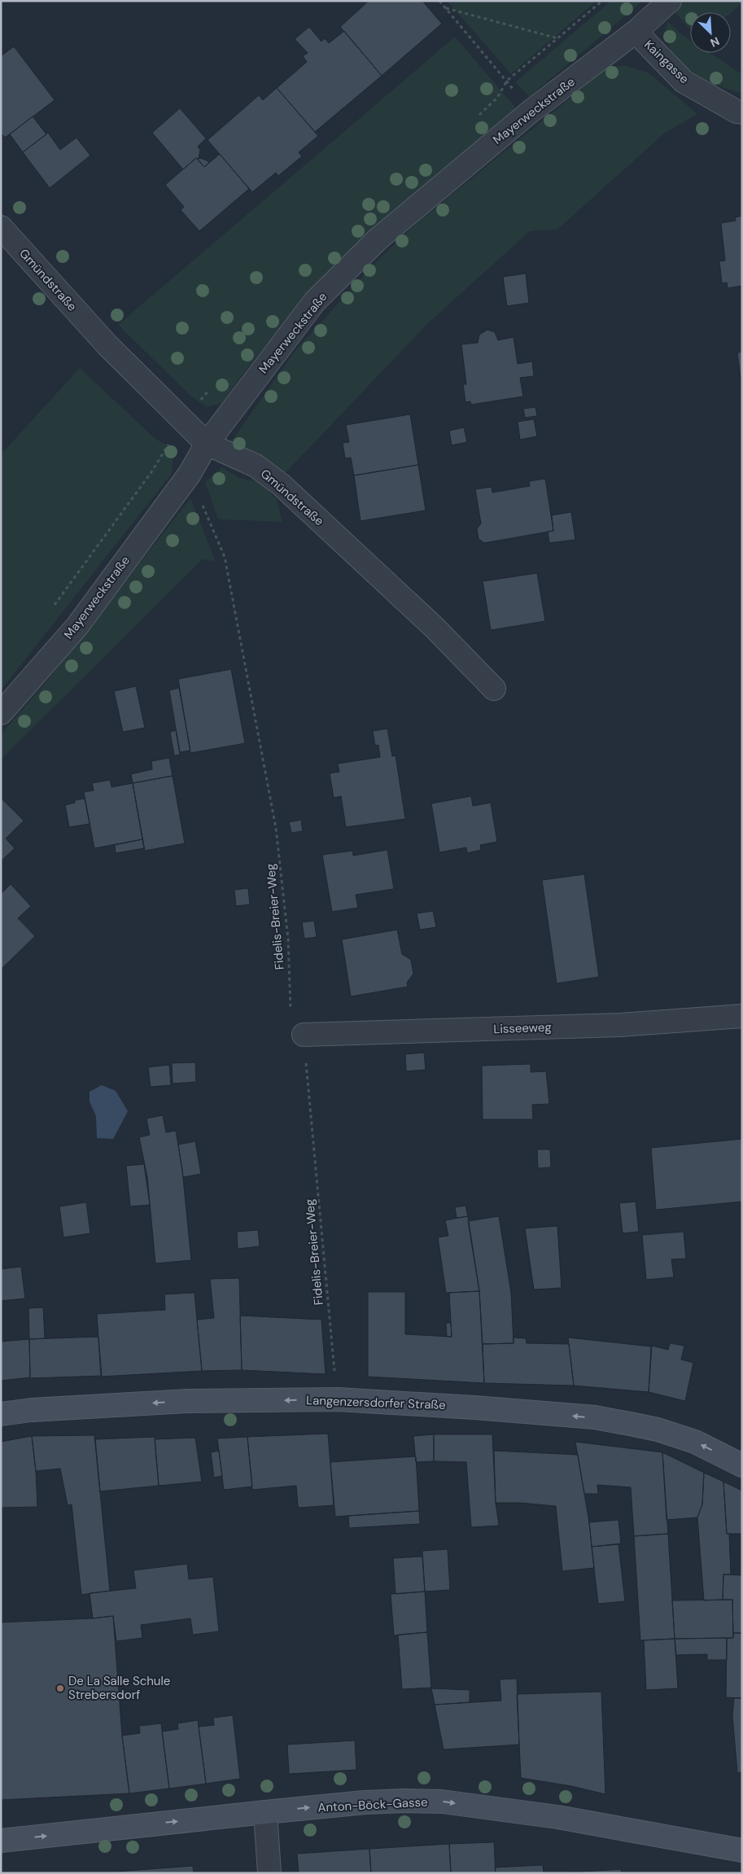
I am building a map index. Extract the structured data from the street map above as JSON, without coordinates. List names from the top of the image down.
{
  "streets": {
    "main road": ["Langenzersdorfer Straße", "Anton-Böck-Gasse"],
    "street": [
      "Kaingasse",
      "Mayerweckstraße",
      "Gmündstraße",
      "Lisseeweg"
    ],
    "path": ["Fidelis-Breier-Weg"]
  },
  "crossings": [
    ["Kaingasse", "Mayerweckstraße"],
    ["Mayerweckstraße", "Gmündstraße"],
    ["Mayerweckstraße", "Fidelis-Breier-Weg"],
    ["Fidelis-Breier-Weg", "Lisseeweg"],
    ["Fidelis-Breier-Weg", "Langenzersdorfer Straße"]
  ],
  "one_way": ["Langenzersdorfer Straße", "Anton-Böck-Gasse"],
  "places": ["De La Salle Schule Strebersdorf"],
  "north": "bottom right"
}
